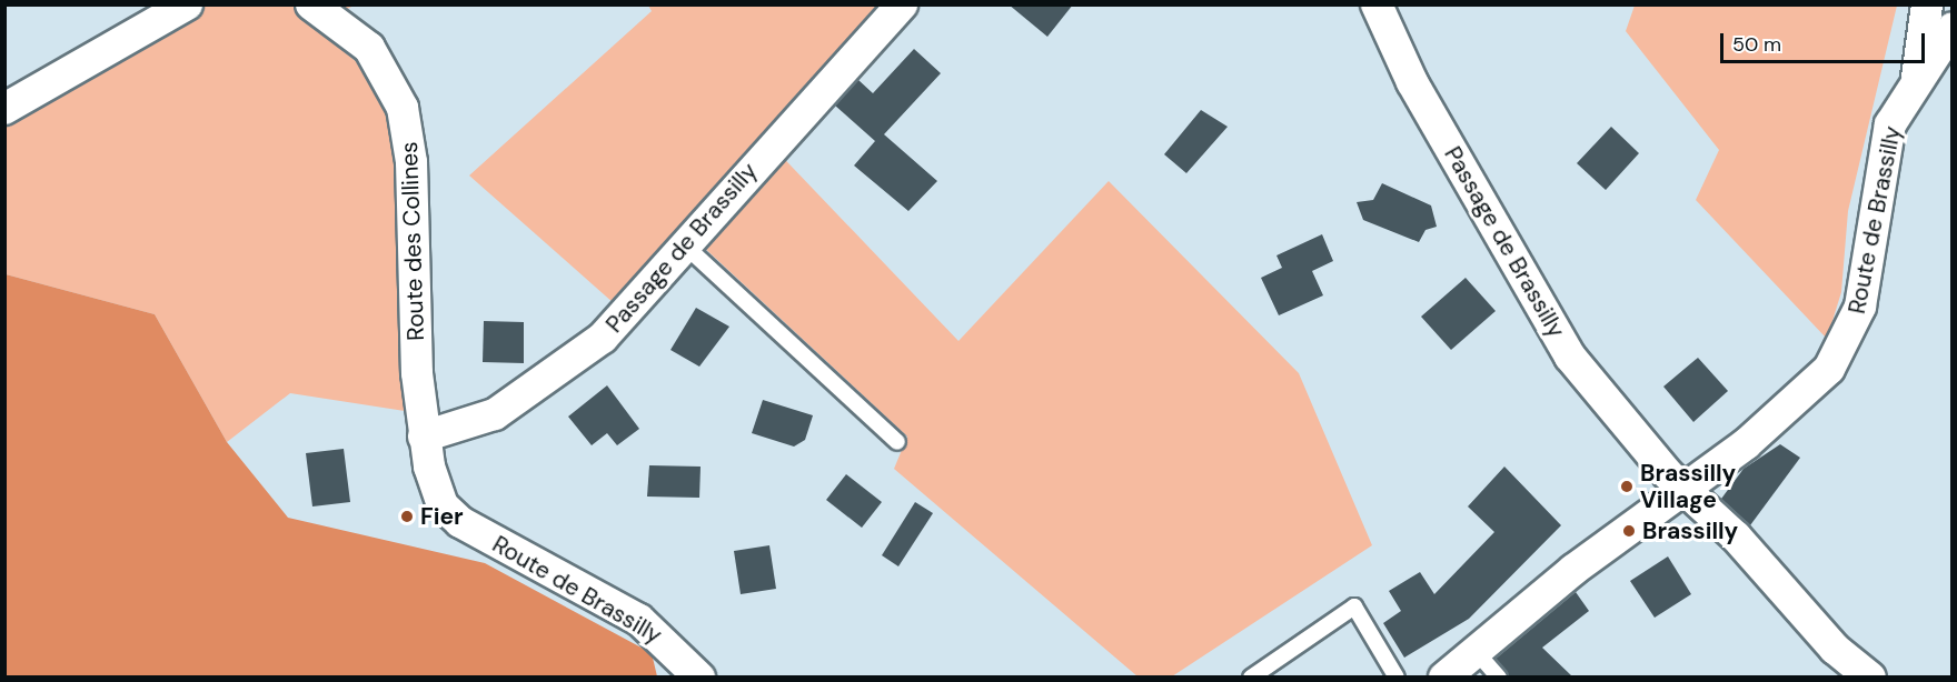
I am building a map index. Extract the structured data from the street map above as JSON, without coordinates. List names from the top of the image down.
{
  "streets": {
    "street": ["Route de Brassilly", "Route des Collines", "Passage de Brassilly"]
  },
  "crossings": [
    ["Route de Brassilly", "Route des Collines"],
    ["Route de Brassilly", "Passage de Brassilly"],
    ["Route des Collines", "Passage de Brassilly"]
  ],
  "places": ["Brassilly Village", "Fier", "Brassilly"],
  "scale_bar": "50 m"
}
